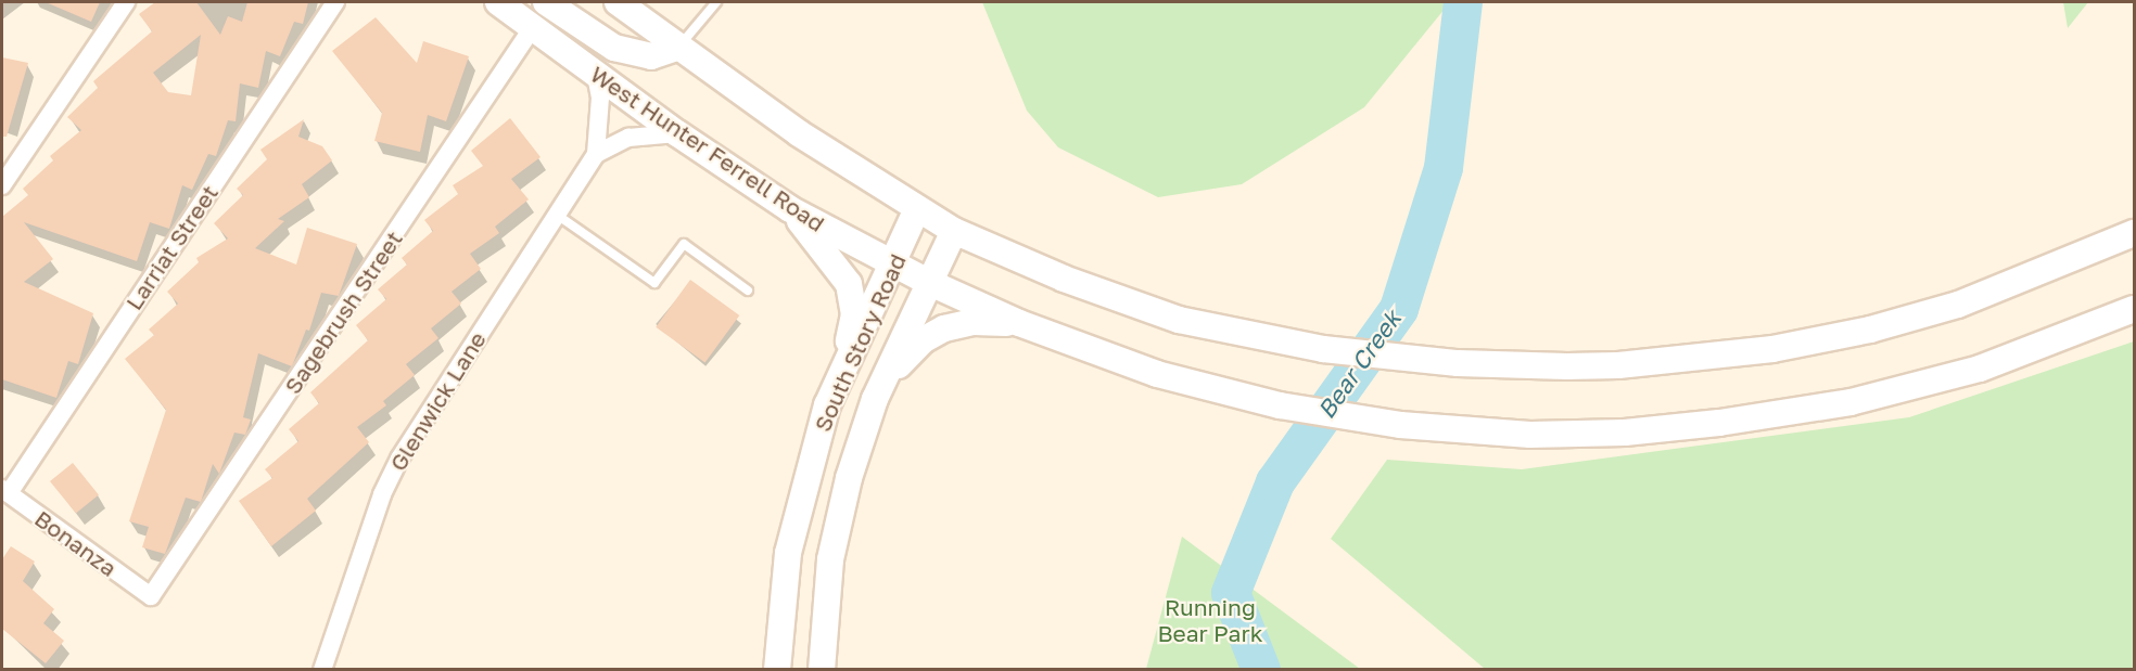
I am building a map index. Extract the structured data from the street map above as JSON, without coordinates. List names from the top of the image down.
{
  "streets": {
    "main road": ["West Hunter Ferrell Road", "South Story Road"],
    "street": [
      "Larriat Street",
      "Sagebrush Street",
      "Glenwick Lane",
      "Bonanza"
    ]
  },
  "crossings": [
    ["West Hunter Ferrell Road", "Sagebrush Street"],
    ["West Hunter Ferrell Road", "South Story Road"],
    ["West Hunter Ferrell Road", "Glenwick Lane"],
    ["Larriat Street", "Bonanza"],
    ["Sagebrush Street", "Bonanza"]
  ],
  "water": ["Bear Creek"],
  "parks": ["Running Bear Park"]
}
